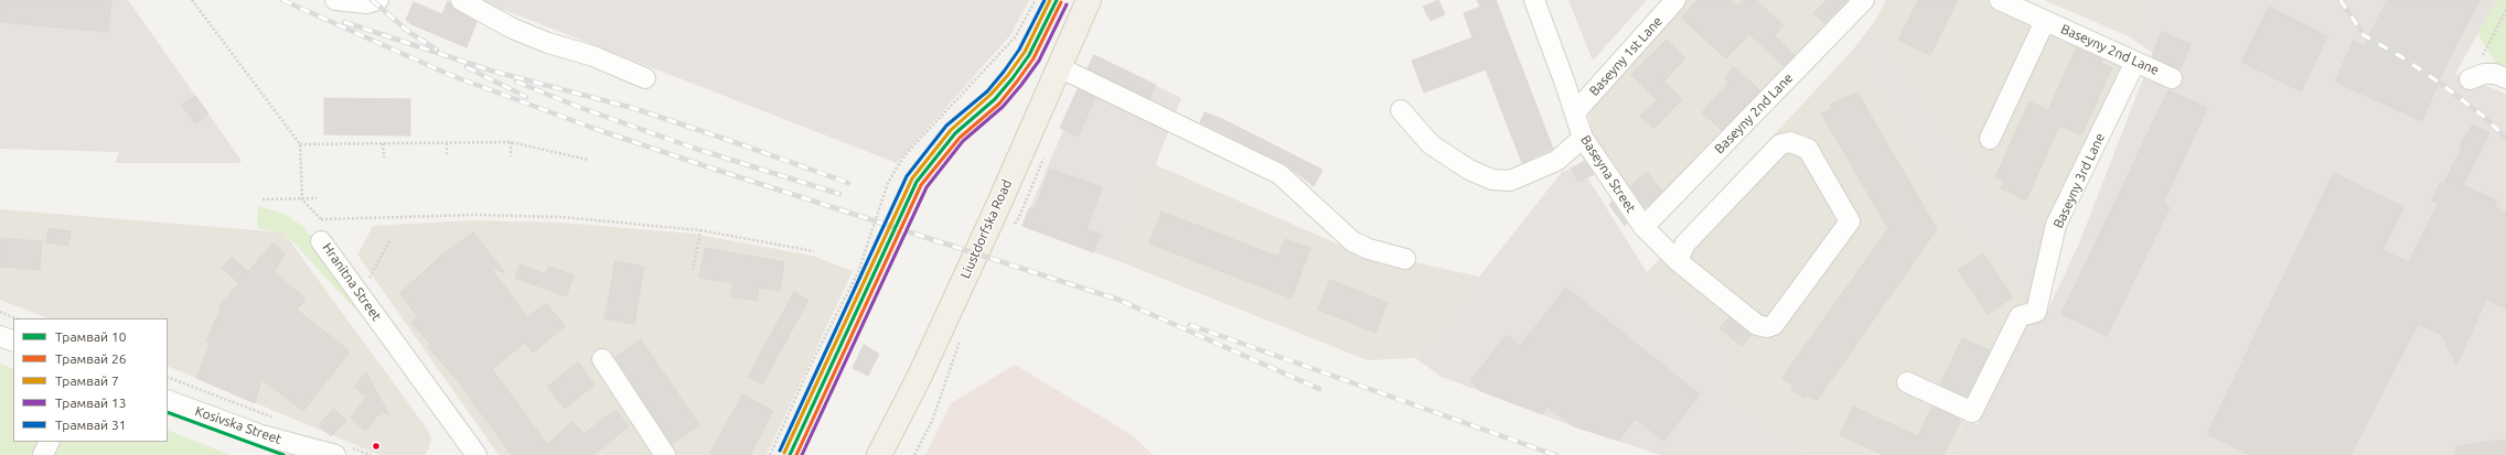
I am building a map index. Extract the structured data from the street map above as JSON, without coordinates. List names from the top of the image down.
{
  "streets": {
    "main road": ["Liustdorfska Road"],
    "street": [
      "Baseyny 2nd Lane",
      "Baseyny 1st Lane",
      "Baseyna Street",
      "Baseyny 3rd Lane",
      "Hranitna Street",
      "Kosivska Street"
    ]
  },
  "crossings": [
    ["Baseyny 2nd Lane", "Baseyna Street"],
    ["Baseyny 2nd Lane", "Baseyny 3rd Lane"],
    ["Baseyny 1st Lane", "Baseyna Street"]
  ],
  "lines": [
    "tram line 10",
    "tram line 7",
    "tram line 31",
    "tram line 26",
    "tram line 13"
  ],
  "legend": [
    "Трамвай 10",
    "Трамвай 26",
    "Трамвай 7",
    "Трамвай 13",
    "Трамвай 31"
  ]
}
